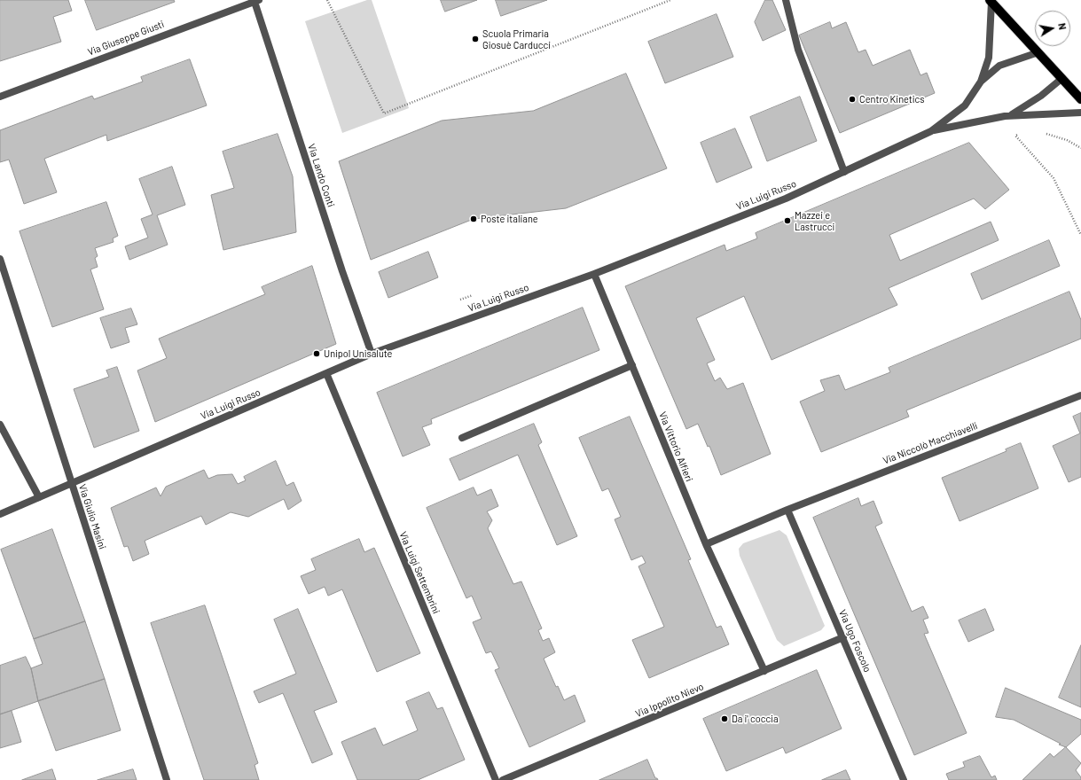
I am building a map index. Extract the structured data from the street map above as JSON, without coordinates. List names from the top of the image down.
{
  "streets": {
    "street": [
      "Via Giuseppe Giusti",
      "Via Lando Conti",
      "Via Luigi Russo",
      "Via Niccolò Macchiavelli",
      "Via Vittorio Alfieri",
      "Via Giulio Masini",
      "Via Luigi Settembrini",
      "Via Ugo Foscolo",
      "Via Ippolito Nievo"
    ]
  },
  "crossings": [
    ["Via Giuseppe Giusti", "Via Lando Conti"],
    ["Via Lando Conti", "Via Luigi Russo"],
    ["Via Luigi Russo", "Via Vittorio Alfieri"],
    ["Via Luigi Russo", "Via Giulio Masini"],
    ["Via Luigi Russo", "Via Luigi Settembrini"],
    ["Via Niccolò Macchiavelli", "Via Ugo Foscolo"],
    ["Via Vittorio Alfieri", "Via Ippolito Nievo"],
    ["Via Ugo Foscolo", "Via Ippolito Nievo"]
  ],
  "places": [
    "Scuola Primaria Giosuè Carducci",
    "Centro Kinetics",
    "Poste italiane",
    "Mazzei e Lastrucci",
    "Unipol Unisalute",
    "Da i' coccia"
  ],
  "north": "right"
}
